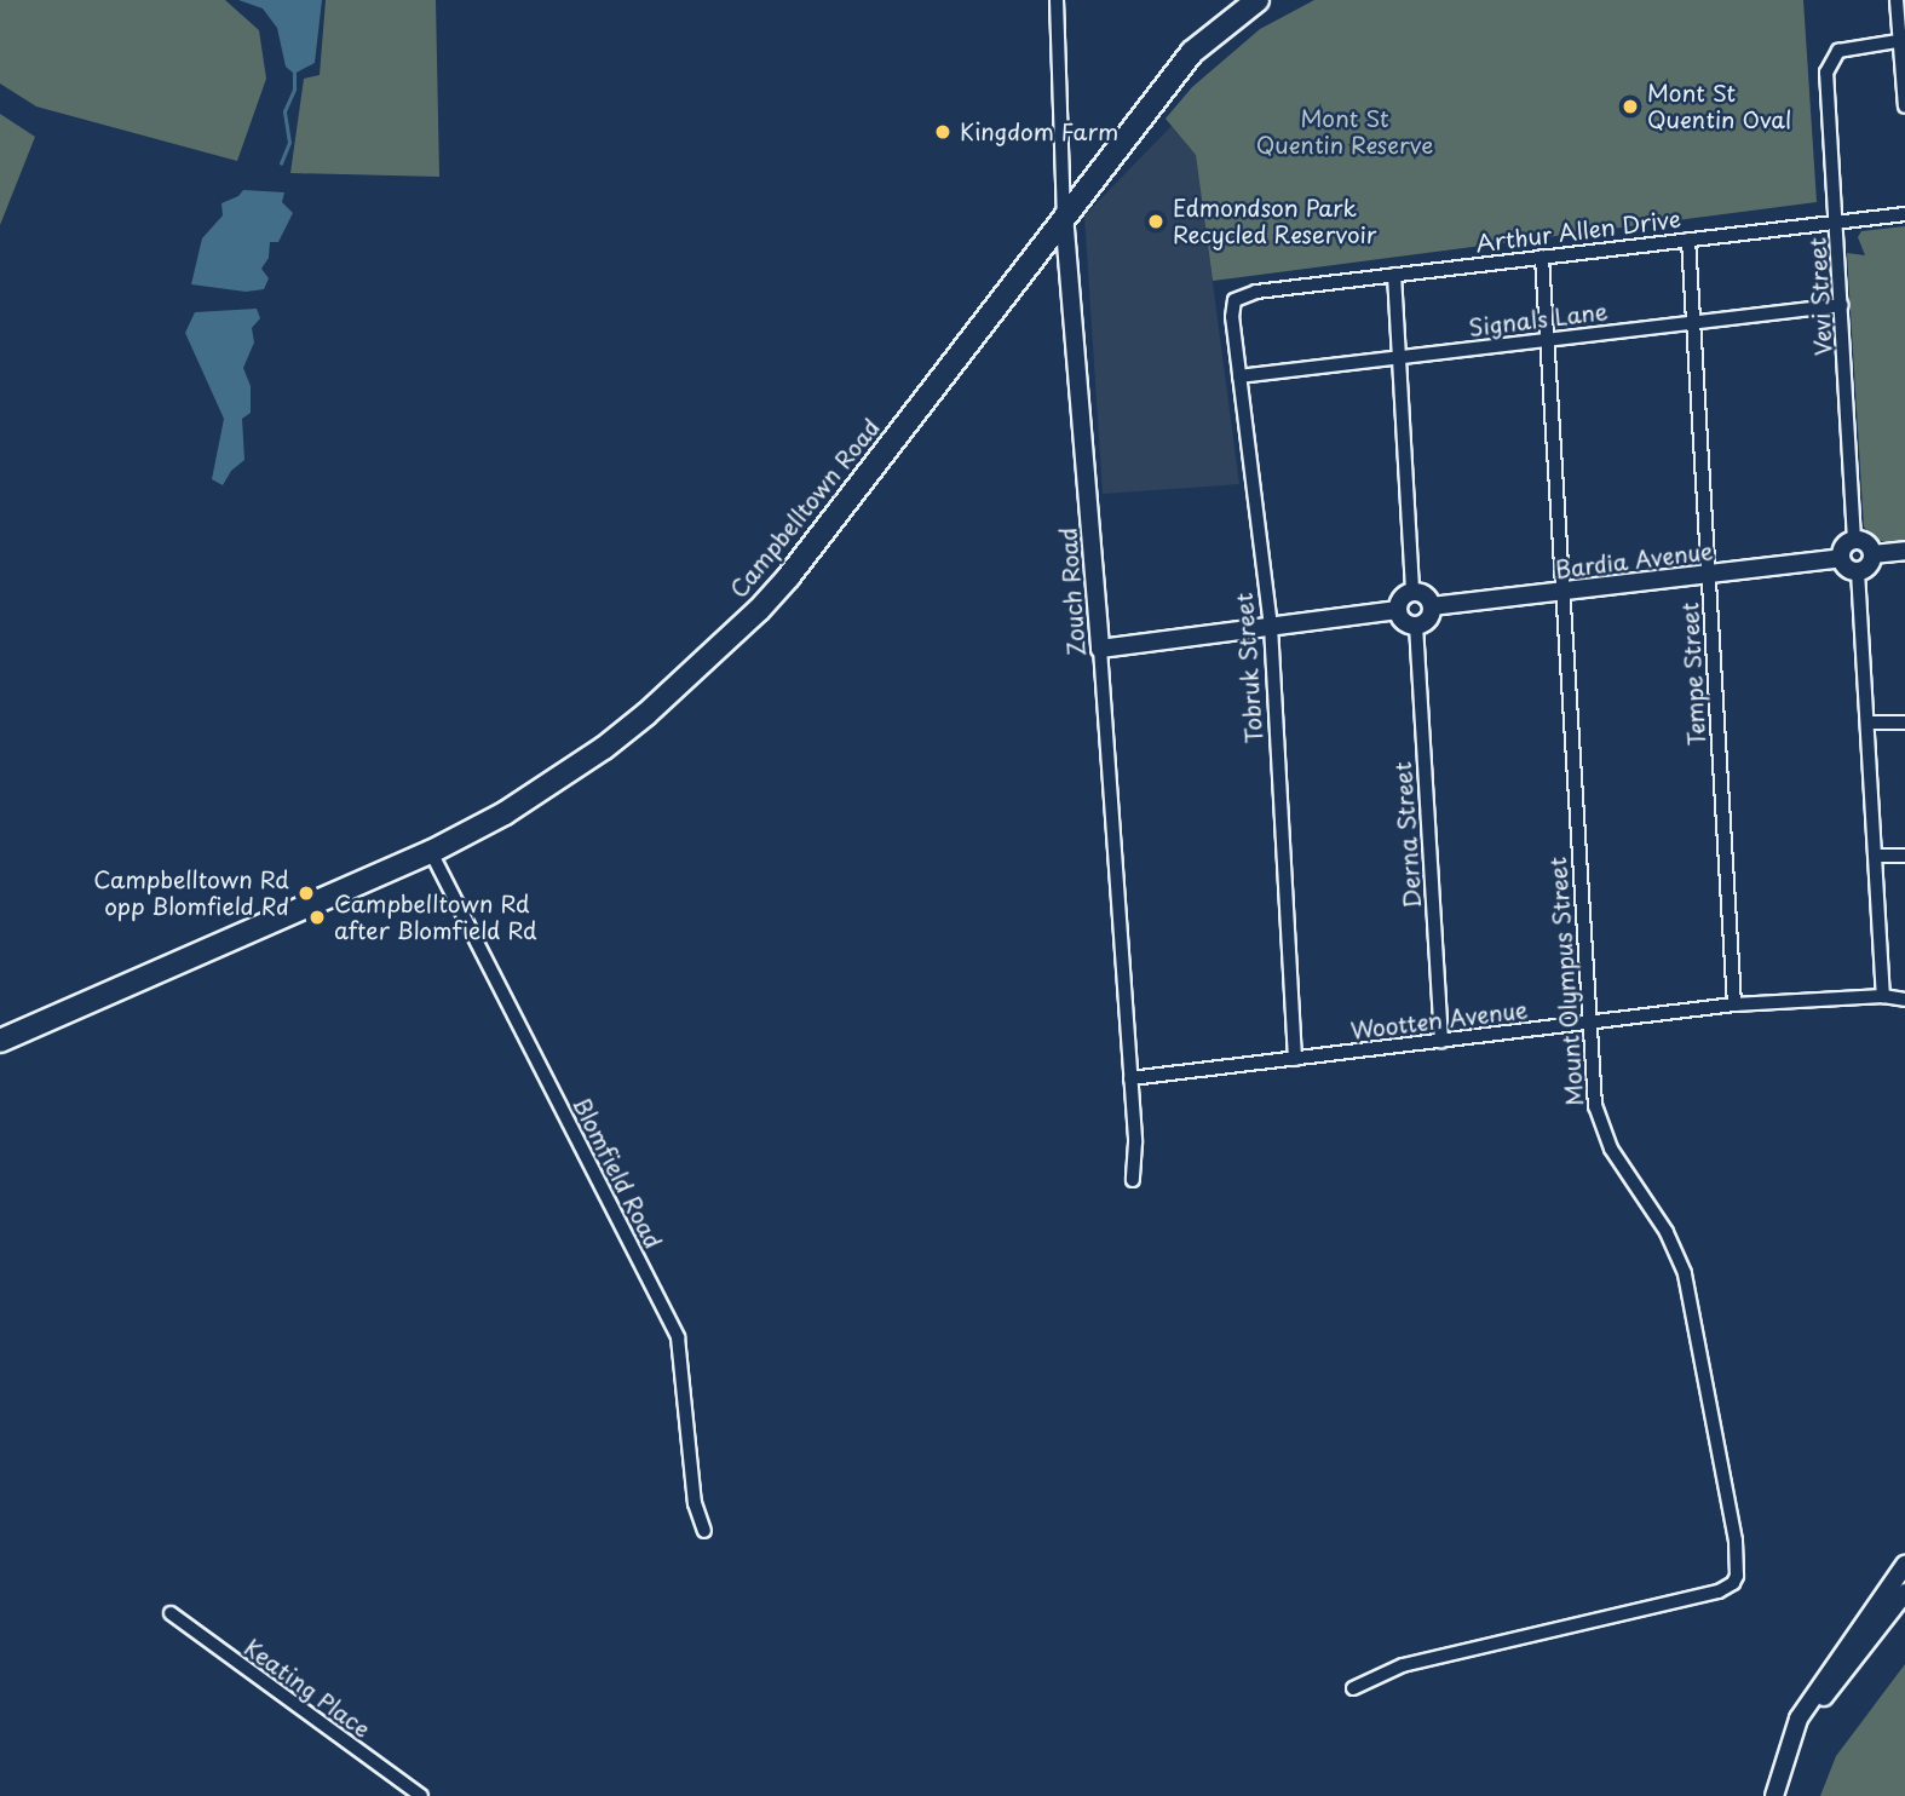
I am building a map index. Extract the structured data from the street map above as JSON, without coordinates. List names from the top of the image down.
{
  "streets": {
    "main road": ["Campbelltown Road"],
    "street": [
      "Arthur Allen Drive",
      "Vevi Street",
      "Signals Lane",
      "Bardia Avenue",
      "Zouch Road",
      "Tobruk Street",
      "Tempe Street",
      "Derna Street",
      "Mount Olympus Street",
      "Wootten Avenue",
      "Blomfield Road",
      "Keating Place"
    ]
  },
  "crossings": [
    ["Arthur Allen Drive", "Vevi Street"],
    ["Arthur Allen Drive", "Tobruk Street"],
    ["Arthur Allen Drive", "Tempe Street"],
    ["Arthur Allen Drive", "Mount Olympus Street"],
    ["Vevi Street", "Signals Lane"],
    ["Vevi Street", "Bardia Avenue"],
    ["Signals Lane", "Tobruk Street"],
    ["Signals Lane", "Tempe Street"],
    ["Signals Lane", "Mount Olympus Street"],
    ["Campbelltown Road", "Zouch Road"],
    ["Campbelltown Road", "Blomfield Road"],
    ["Bardia Avenue", "Tempe Street"],
    ["Bardia Avenue", "Derna Street"],
    ["Bardia Avenue", "Mount Olympus Street"],
    ["Zouch Road", "Wootten Avenue"],
    ["Tobruk Street", "Wootten Avenue"],
    ["Tempe Street", "Wootten Avenue"],
    ["Derna Street", "Wootten Avenue"],
    ["Mount Olympus Street", "Wootten Avenue"]
  ],
  "parks": ["Mont St Quentin Reserve"],
  "places": [
    "Mont St Quentin Oval",
    "Kingdom Farm",
    "Edmondson Park Recycled Reservoir",
    "Campbelltown Rd opp Blomfield Rd",
    "Campbelltown Rd after Blomfield Rd"
  ]
}
